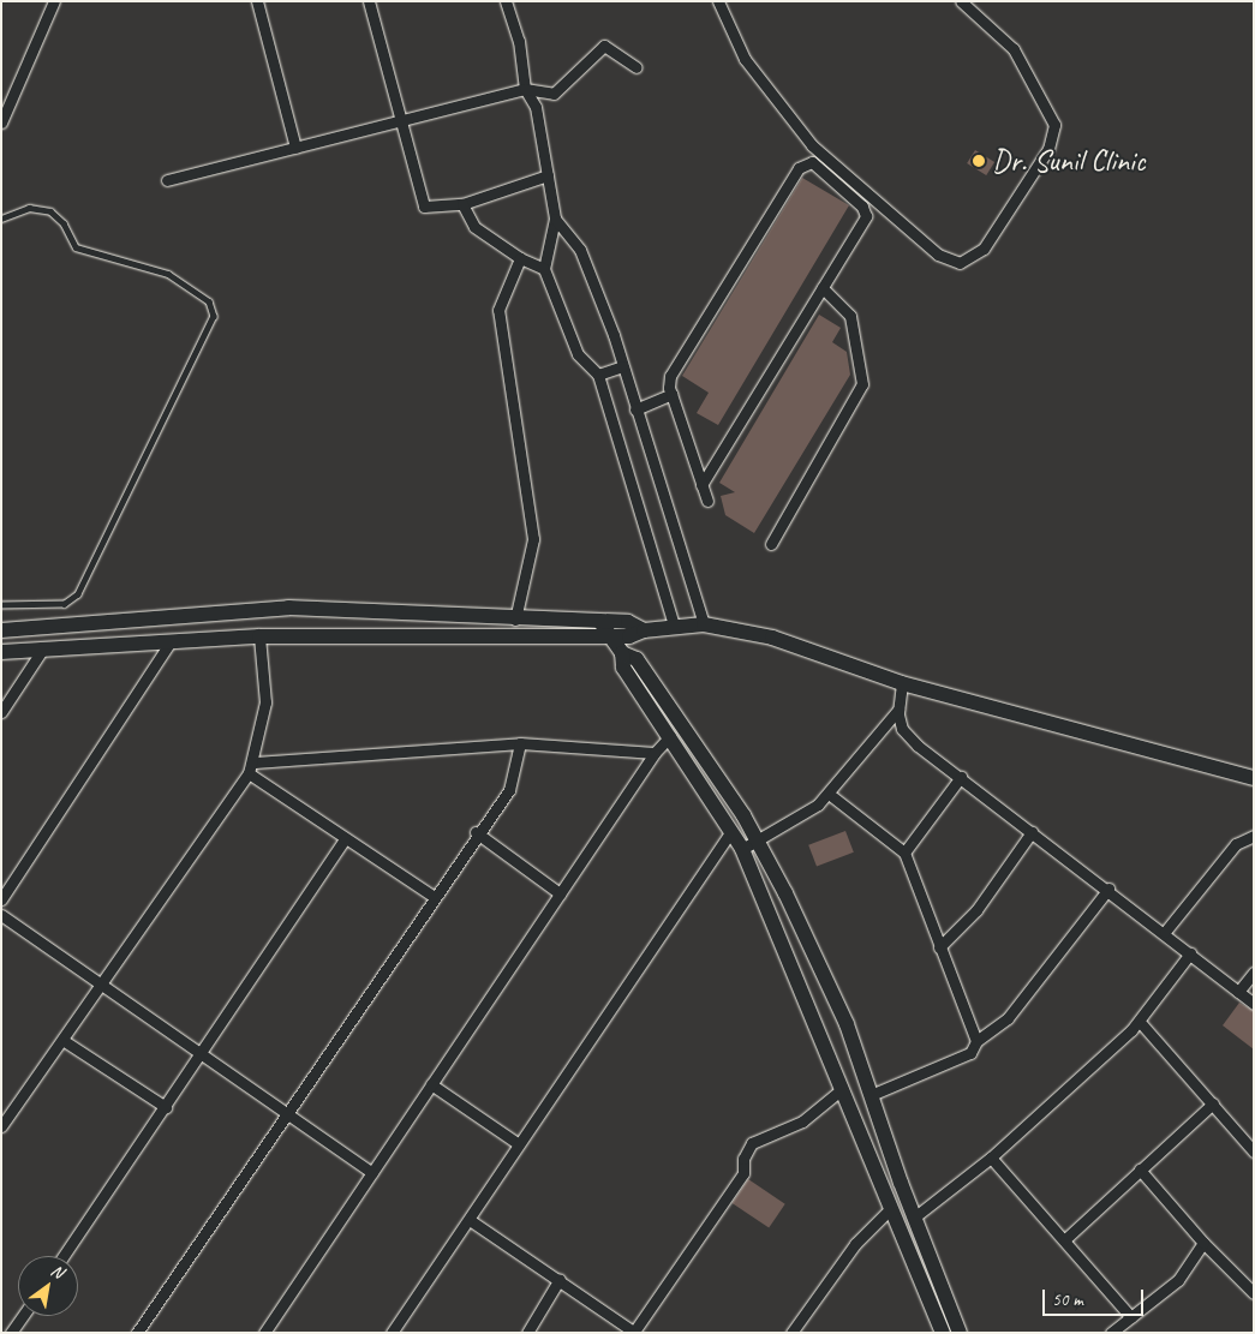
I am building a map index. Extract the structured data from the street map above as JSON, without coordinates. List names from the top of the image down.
{
  "places": ["Dr. Sunil Clinic"],
  "scale_bar": "50 m",
  "north": "top right"
}
